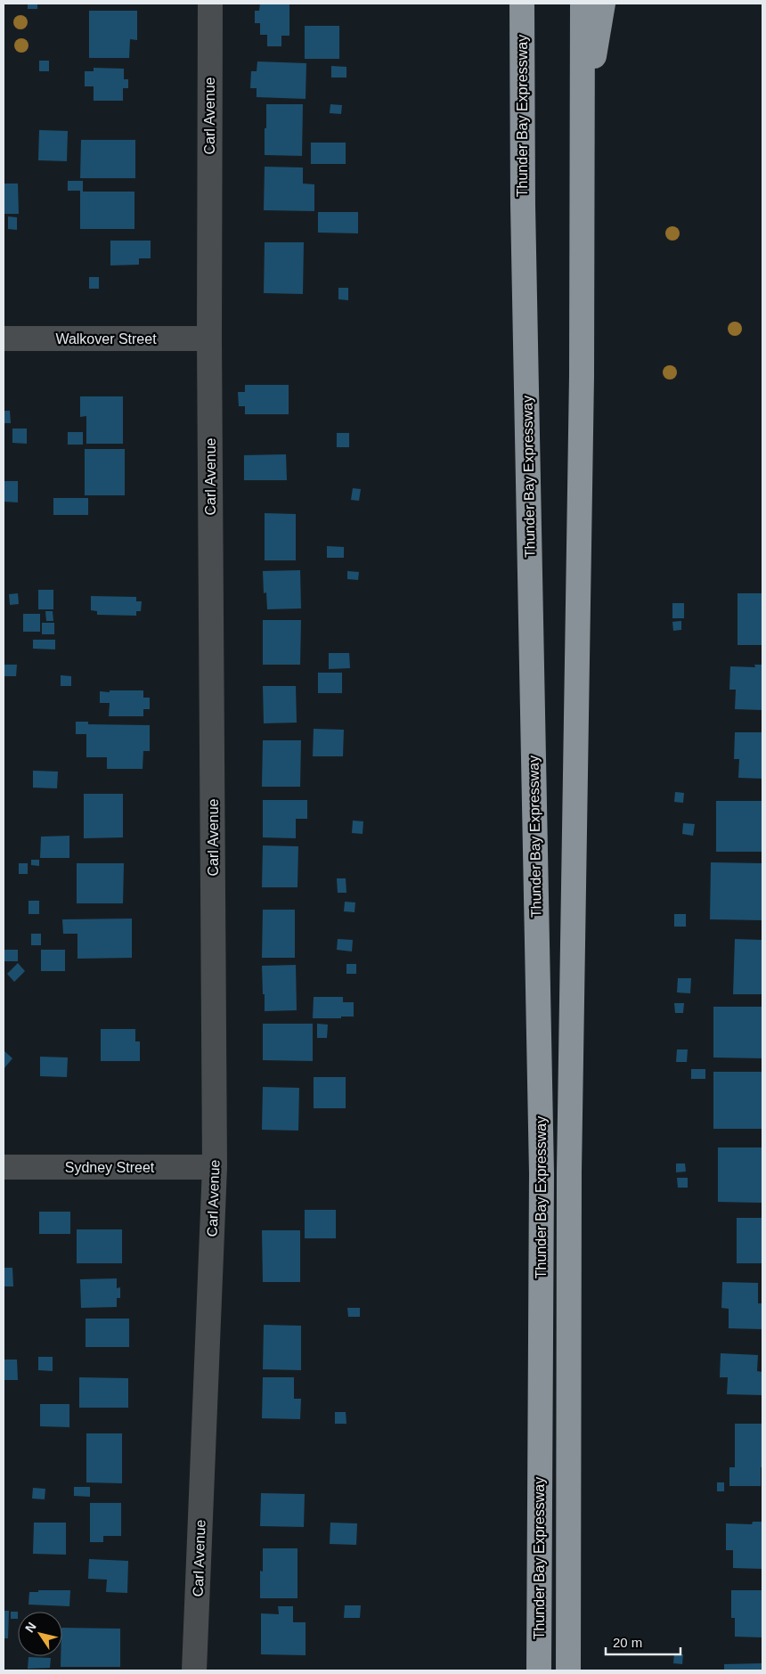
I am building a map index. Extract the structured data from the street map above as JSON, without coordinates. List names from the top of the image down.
{
  "streets": {
    "highway": ["Thunder Bay Expressway"],
    "street": ["Carl Avenue", "Walkover Street", "Sydney Street"]
  },
  "crossings": [
    ["Carl Avenue", "Walkover Street"],
    ["Carl Avenue", "Sydney Street"]
  ],
  "scale_bar": "20 m",
  "north": "top left"
}
